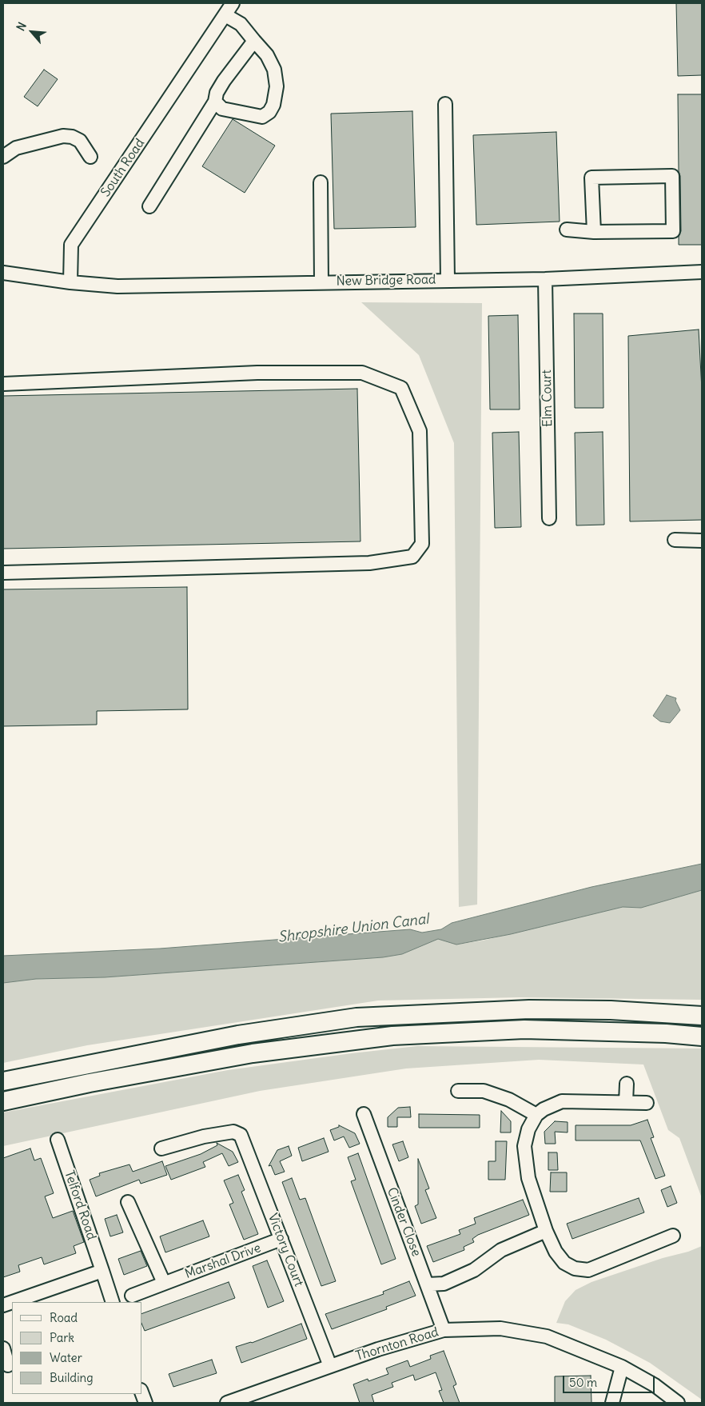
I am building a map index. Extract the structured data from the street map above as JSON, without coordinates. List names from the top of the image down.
{
  "streets": {
    "street": [
      "South Road",
      "New Bridge Road",
      "Elm Court",
      "Telford Road",
      "Cinder Close",
      "Victory Court",
      "Marshal Drive",
      "Thornton Road"
    ]
  },
  "crossings": [
    ["South Road", "New Bridge Road"],
    ["New Bridge Road", "Elm Court"],
    ["Cinder Close", "Thornton Road"],
    ["Victory Court", "Marshal Drive"],
    ["Victory Court", "Thornton Road"]
  ],
  "water": ["Shropshire Union Canal"],
  "legend": [
    "Road",
    "Park",
    "Water",
    "Building"
  ],
  "scale_bar": "50 m",
  "north": "top left"
}
